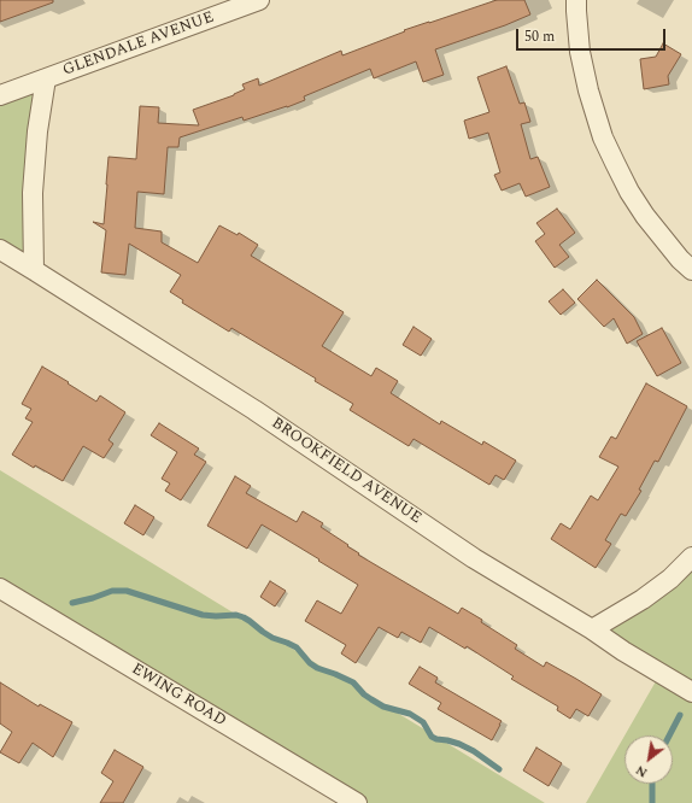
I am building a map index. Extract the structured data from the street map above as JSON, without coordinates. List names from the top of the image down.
{
  "streets": {
    "street": ["GLENDALE AVENUE", "BROOKFIELD AVENUE", "EWING ROAD"]
  },
  "crossings": [
    ["GLENDALE AVENUE", "BROOKFIELD AVENUE"]
  ],
  "scale_bar": "50 m",
  "north": "bottom left"
}
